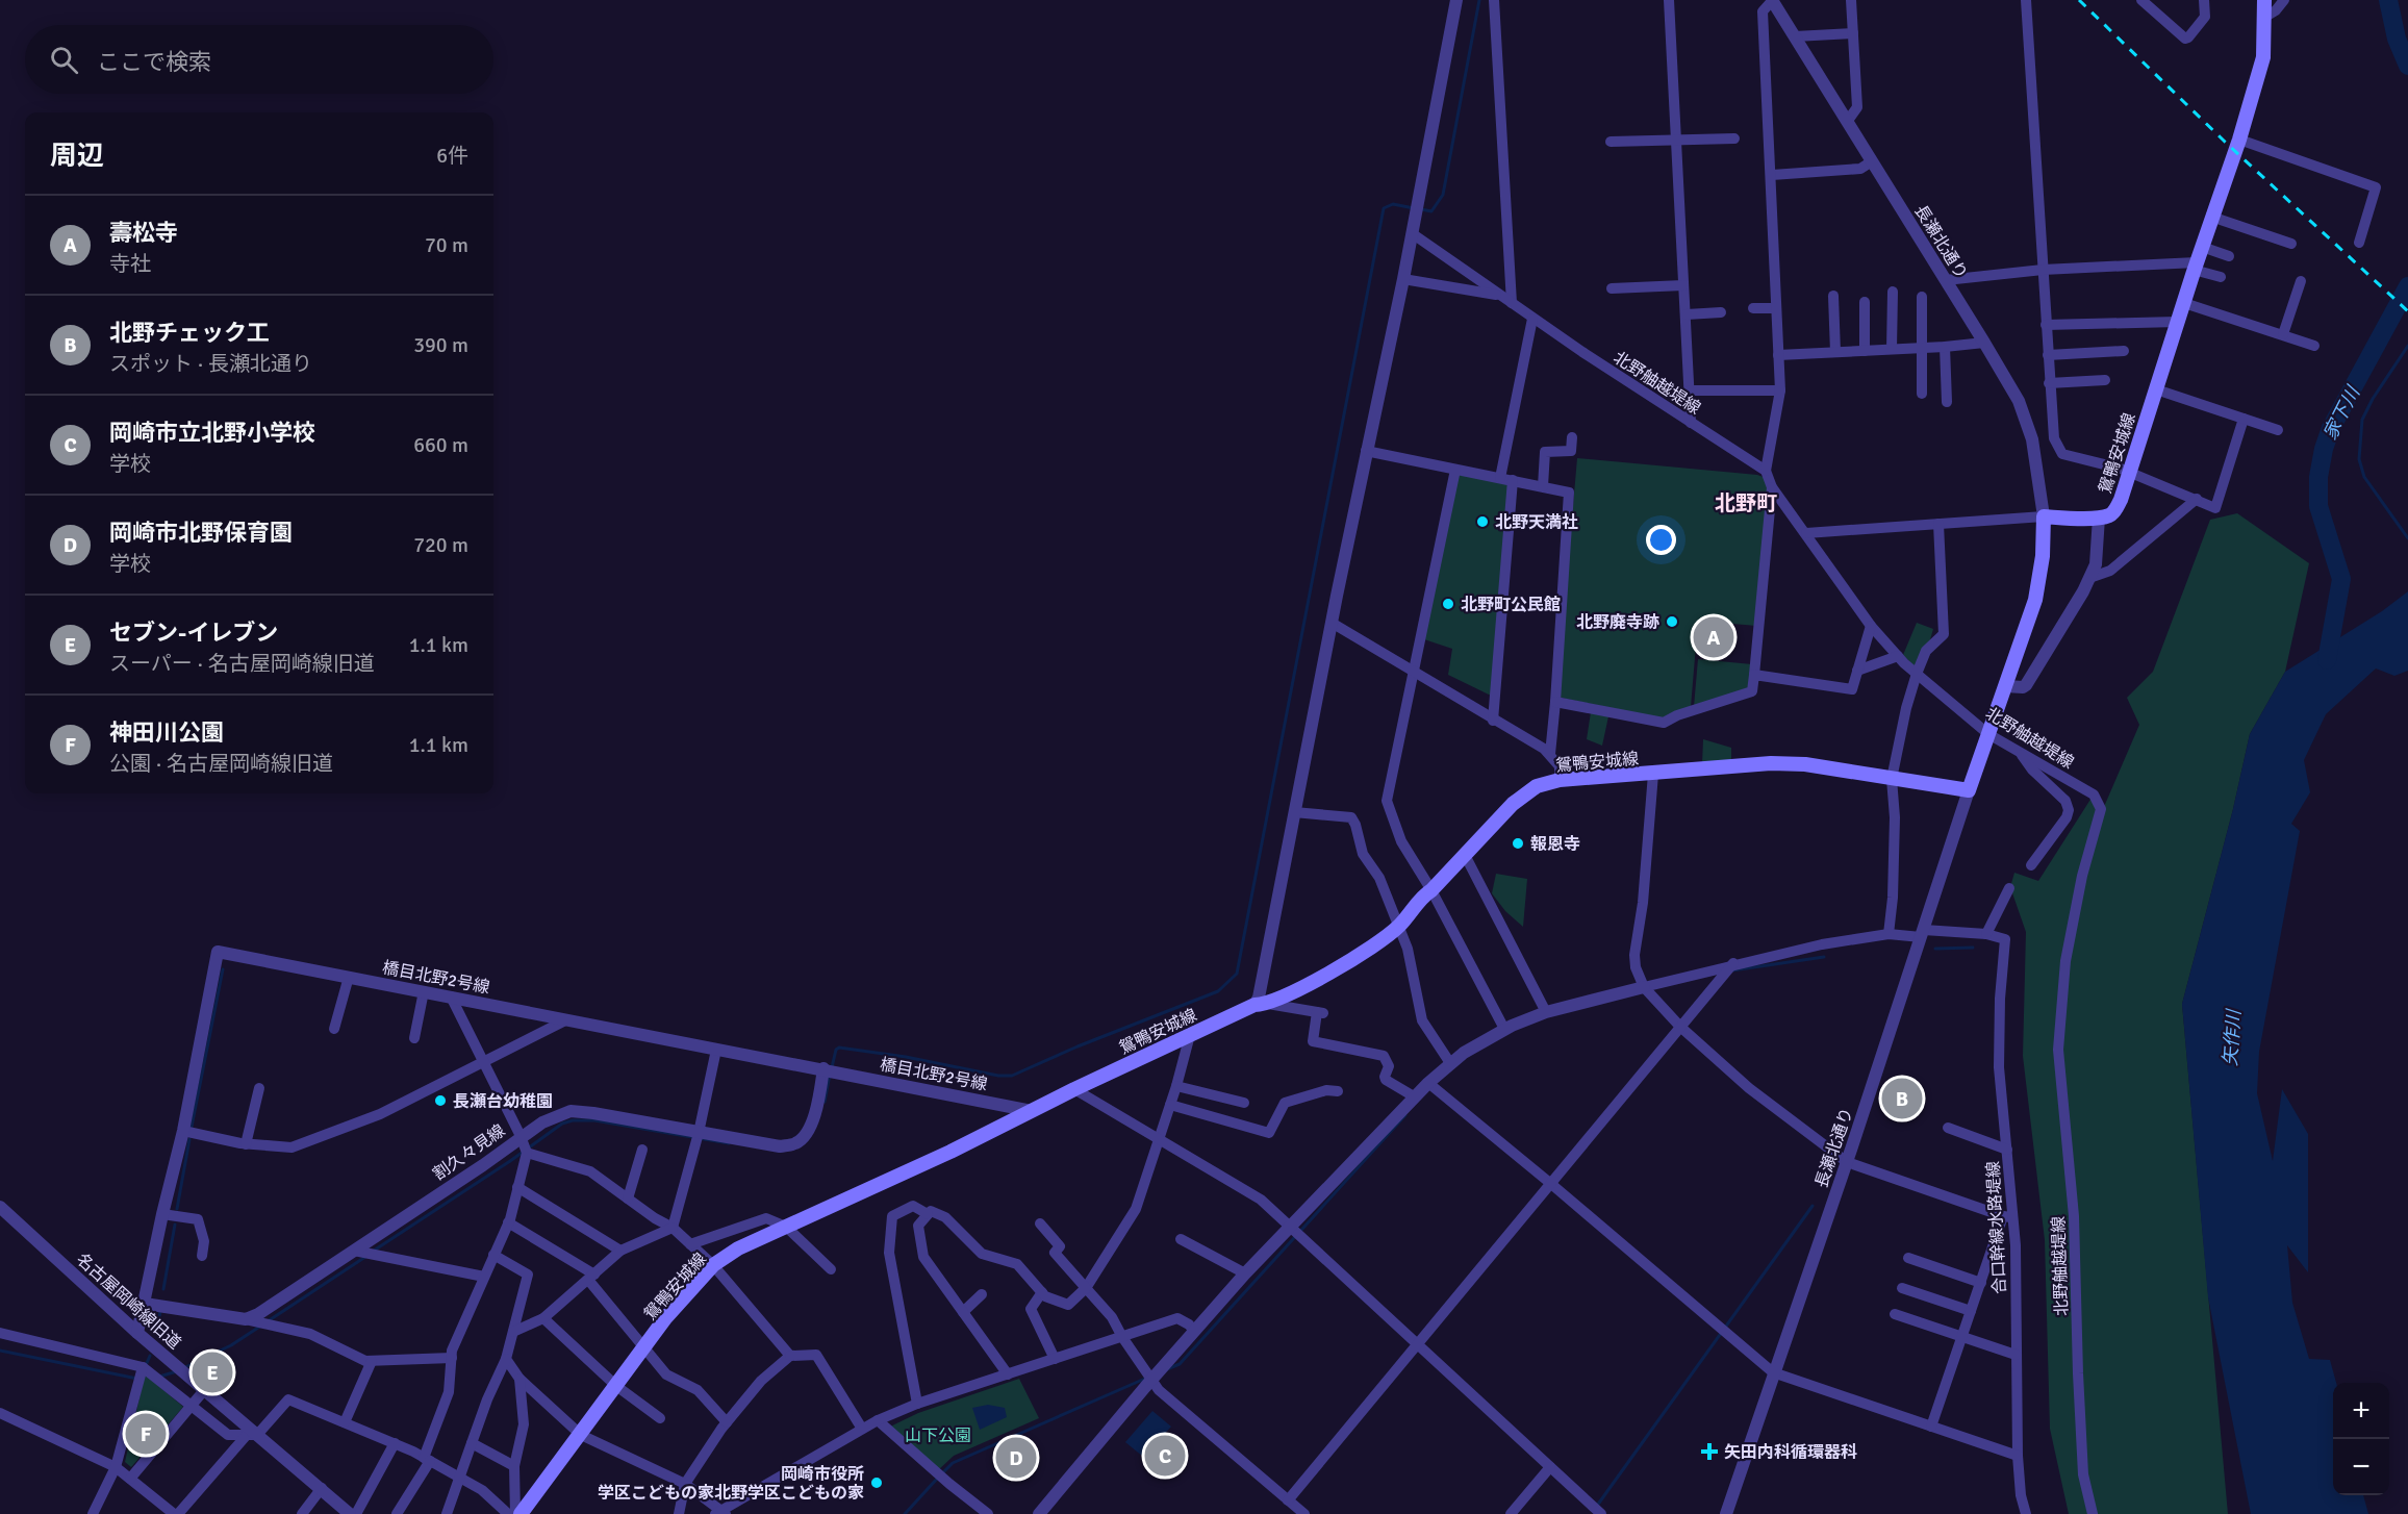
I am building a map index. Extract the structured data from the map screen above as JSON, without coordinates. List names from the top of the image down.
{
  "streets": {
    "main road": ["鴛鴨安城線"],
    "street": [
      "長瀬北通り",
      "北野舳越堤線",
      "橋目北野2号線",
      "割久々見線",
      "合口幹線水路堤線",
      "名古屋岡崎線旧道"
    ]
  },
  "crossings": [
    ["長瀬北通り", "鴛鴨安城線"],
    ["鴛鴨安城線", "橋目北野2号線"],
    ["橋目北野2号線", "割久々見線"],
    ["橋目北野2号線", "名古屋岡崎線旧道"]
  ],
  "districts": ["北野町"],
  "water": ["家下川", "矢作川"],
  "parks": ["山下公園"],
  "places": {
    "other": [
      "北野天満社",
      "北野町公民館",
      "北野廃寺跡",
      "報恩寺",
      "長瀬台幼稚園",
      "岡崎市役所 学区こどもの家北野学区こどもの家"
    ],
    "health": ["矢田内科循環器科"]
  },
  "page": {
    "search": "ここで検索",
    "heading": ["周辺", "6件"],
    "list": [
      {
        "mark": "A",
        "name": "壽松寺",
        "note": "寺社",
        "value": "70 m"
      },
      {
        "mark": "B",
        "name": "北野チェック工",
        "note": "スポット · 長瀬北通り",
        "value": "390 m"
      },
      {
        "mark": "C",
        "name": "岡崎市立北野小学校",
        "note": "学校",
        "value": "660 m"
      },
      {
        "mark": "D",
        "name": "岡崎市北野保育園",
        "note": "学校",
        "value": "720 m"
      },
      {
        "mark": "E",
        "name": "セブン-イレブン",
        "note": "スーパー · 名古屋岡崎線旧道",
        "value": "1.1 km"
      },
      {
        "mark": "F",
        "name": "神田川公園",
        "note": "公園 · 名古屋岡崎線旧道",
        "value": "1.1 km"
      }
    ],
    "pins": [
      "A",
      "B",
      "E",
      "F",
      "C",
      "D"
    ],
    "map_buttons": ["+", "−"]
  }
}
